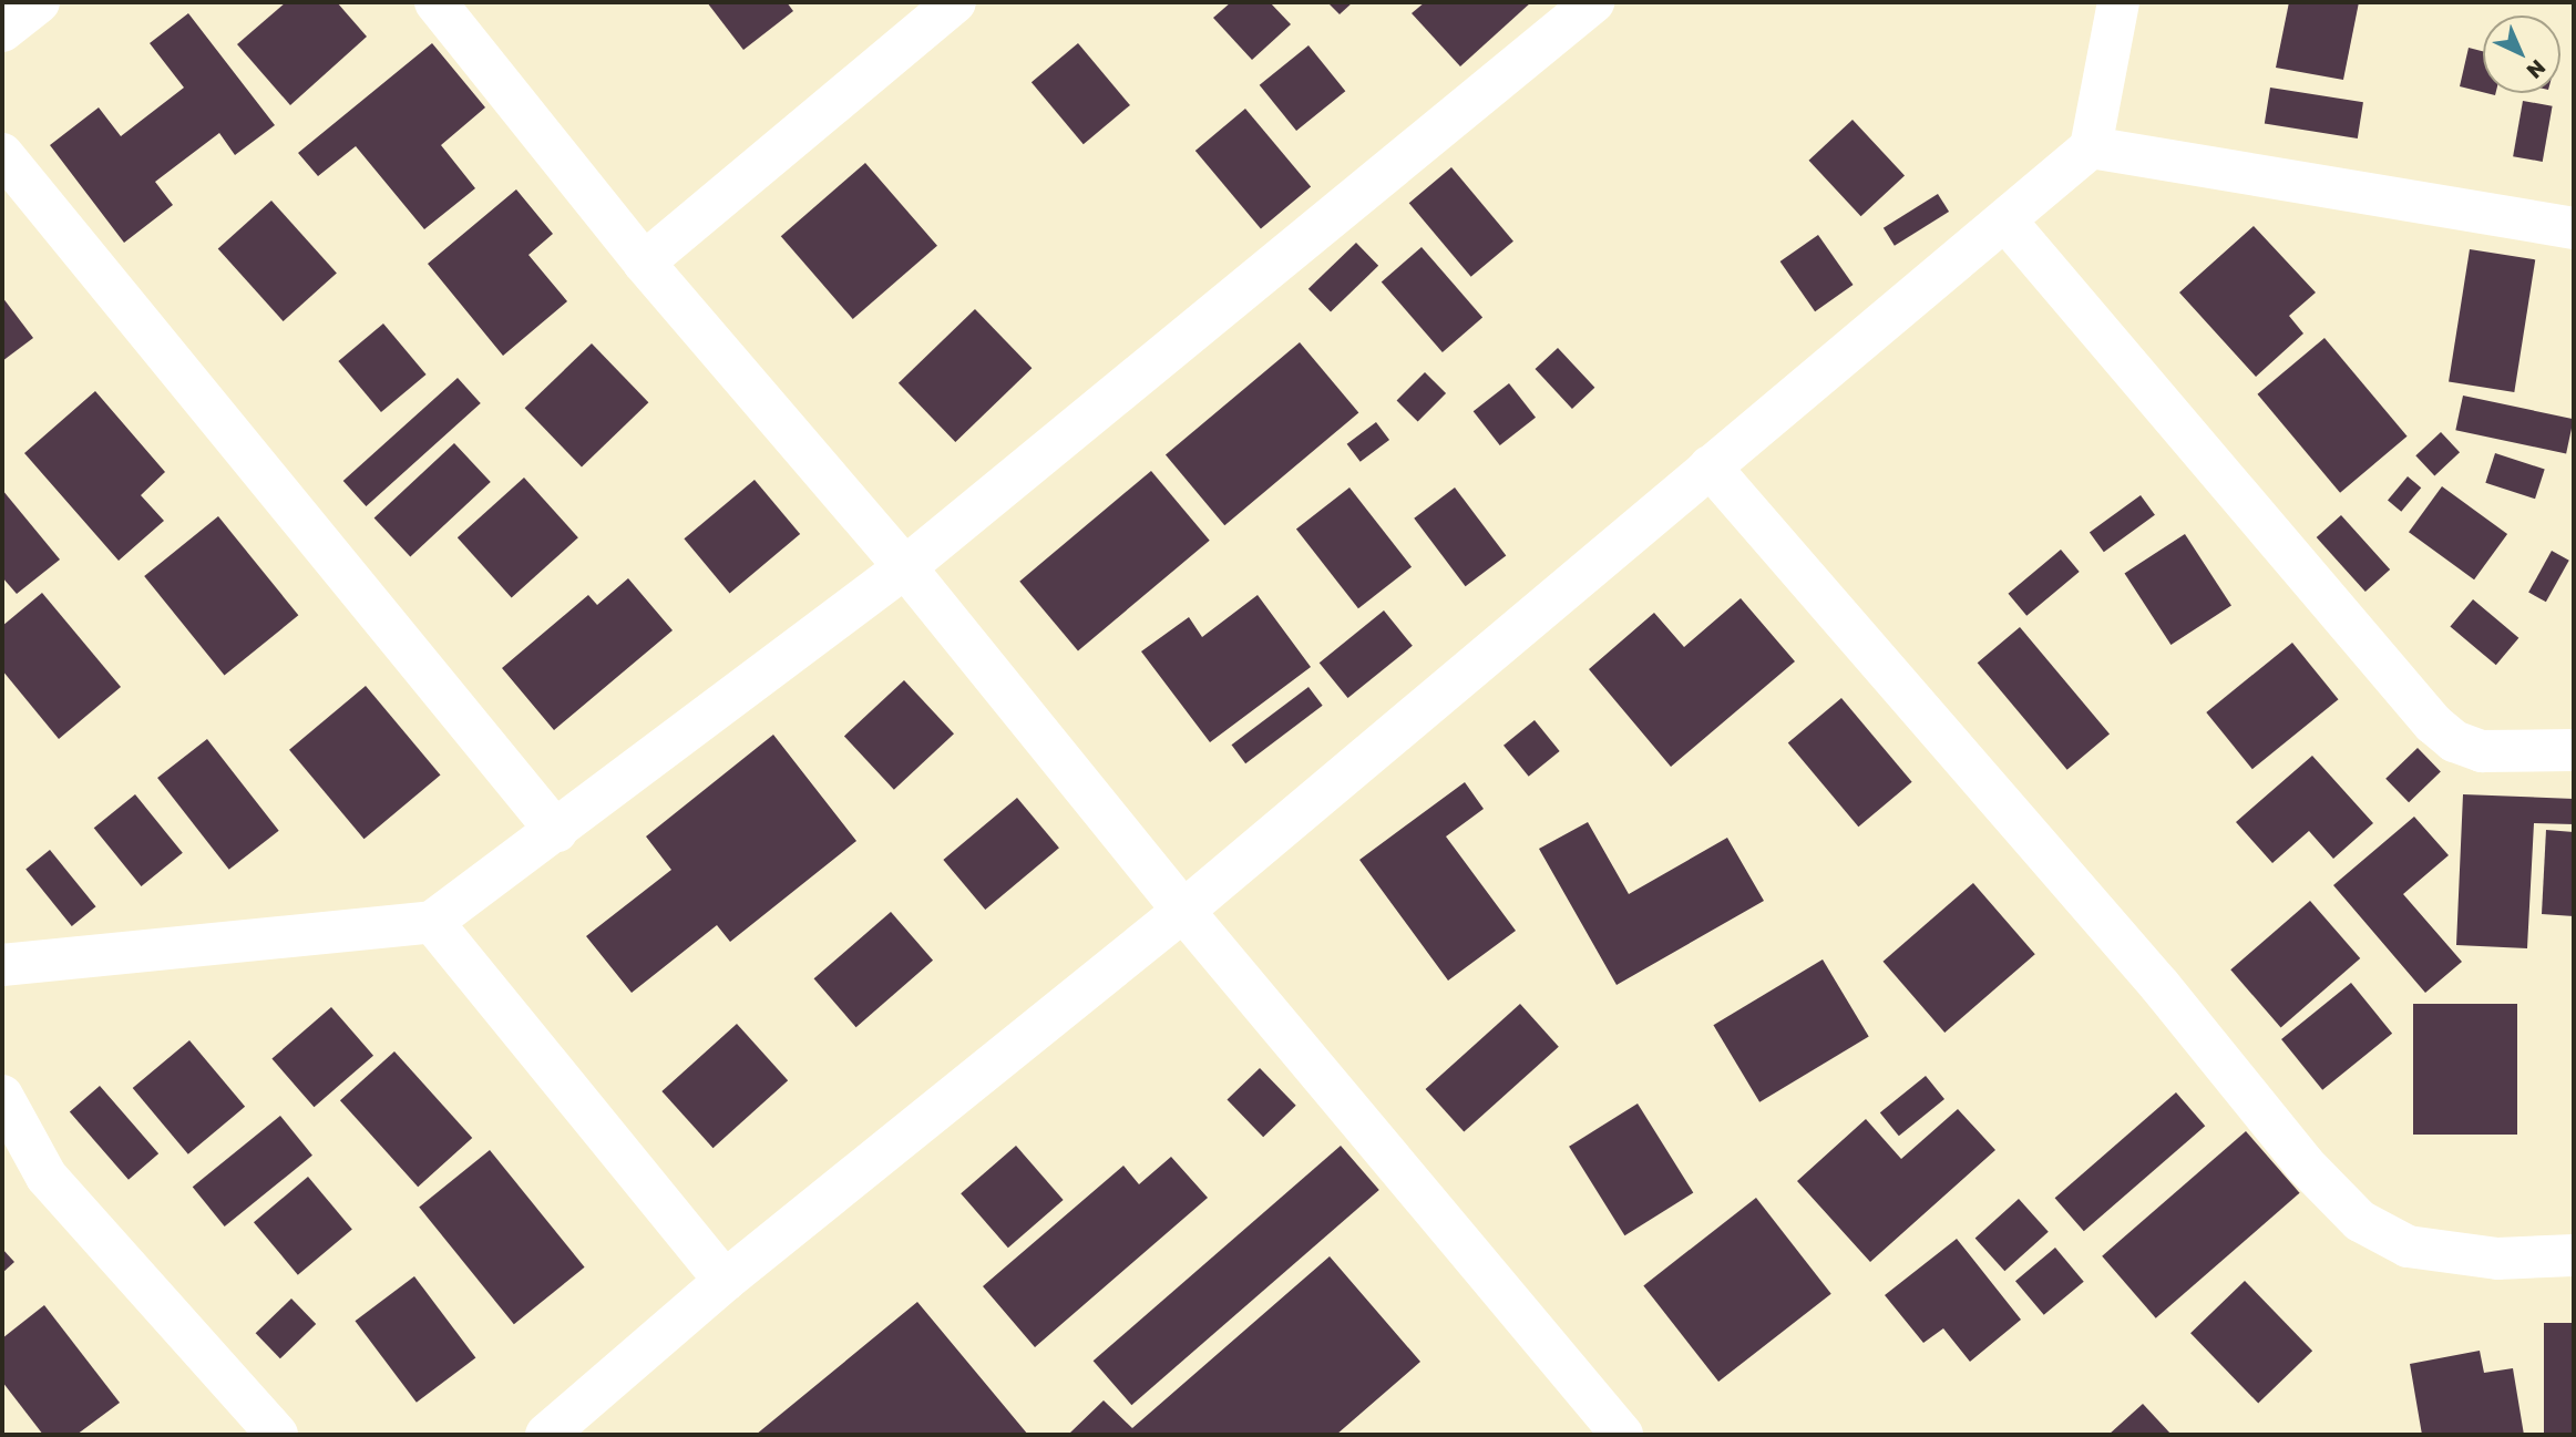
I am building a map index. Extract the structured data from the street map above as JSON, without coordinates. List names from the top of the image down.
{
  "north": "bottom right"
}
